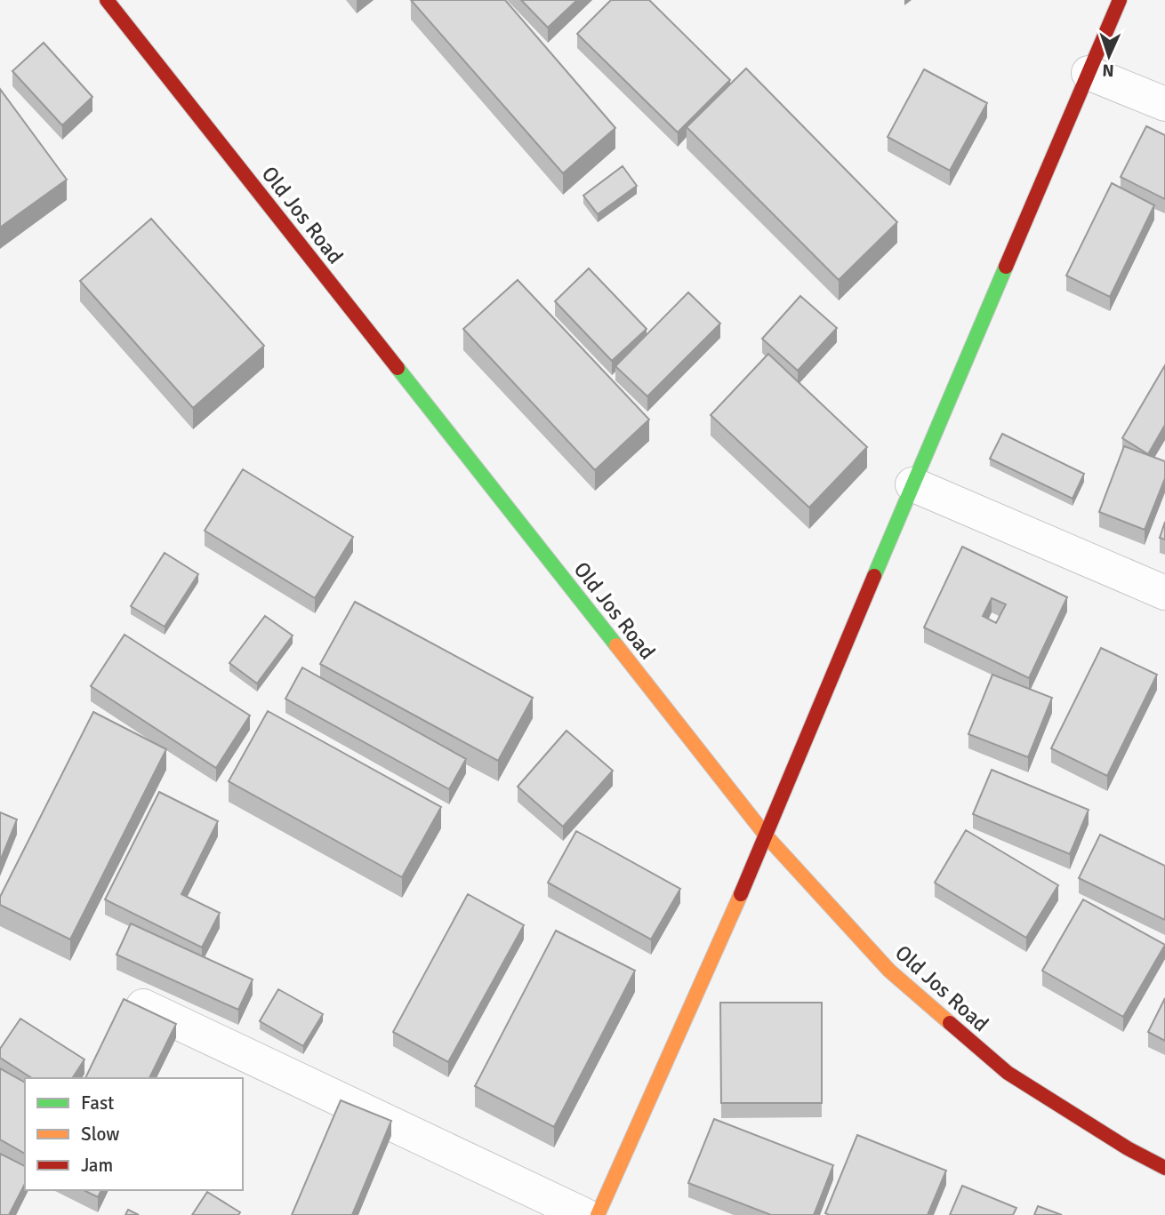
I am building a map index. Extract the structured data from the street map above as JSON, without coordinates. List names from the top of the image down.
{
  "streets": {
    "main road": ["Old Jos Road"]
  },
  "legend": ["Fast", "Slow", "Jam"],
  "north": "bottom"
}
